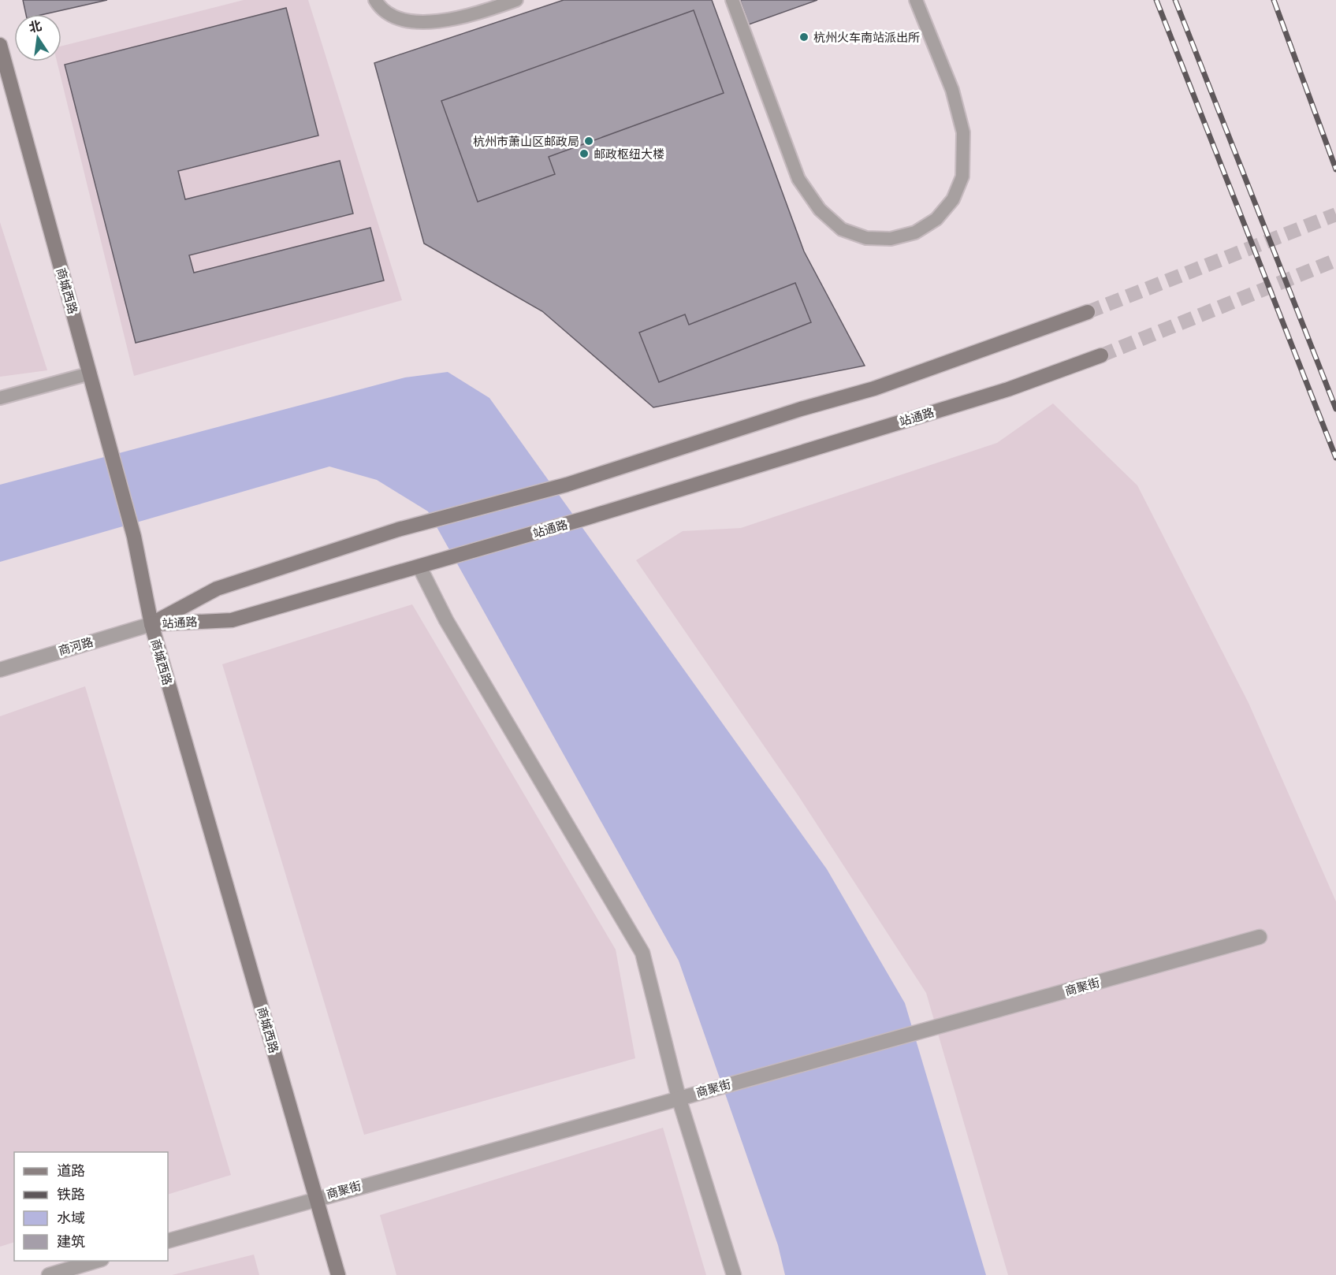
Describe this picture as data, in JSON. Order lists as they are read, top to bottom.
{
  "streets": {
    "main road": ["商城西路", "站通路"],
    "street": ["商河路", "商聚街"]
  },
  "crossings": [
    ["商城西路", "站通路"],
    ["商城西路", "商河路"],
    ["商城西路", "商聚街"],
    ["站通路", "商河路"]
  ],
  "places": ["杭州火车南站派出所", "杭州市萧山区邮政局", "邮政枢纽大楼"],
  "legend": [
    "道路",
    "铁路",
    "水域",
    "建筑"
  ],
  "north": "top"
}
